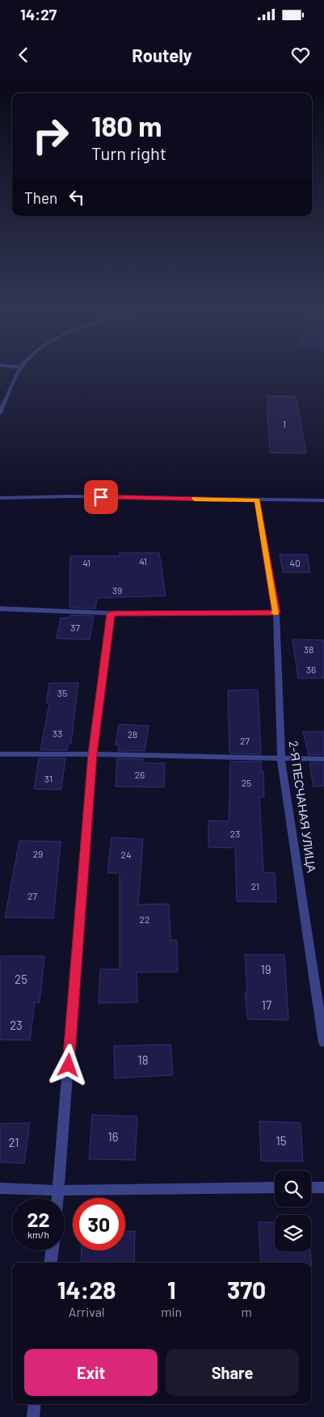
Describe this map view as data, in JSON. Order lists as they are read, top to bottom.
{
  "streets": {
    "street": ["2-Я ПЕСЧАНАЯ УЛИЦА"]
  },
  "house_numbers": [
    "1",
    "41",
    "41",
    "40",
    "39",
    "37",
    "38",
    "36",
    "35",
    "33",
    "28",
    "27",
    "26",
    "31",
    "25",
    "23",
    "29",
    "24",
    "21",
    "27",
    "22",
    "19",
    "25",
    "17",
    "23",
    "18",
    "16",
    "15",
    "21"
  ],
  "page": {
    "status": "14:27",
    "header": "Routely",
    "turn": ["180 m", "Turn right"],
    "then": "Then",
    "speed": "22 km/h",
    "limit": "30",
    "eta": [
      "14:28",
      "Arrival",
      "1",
      "min",
      "370",
      "m"
    ],
    "buttons": ["Exit", "Share"]
  }
}
